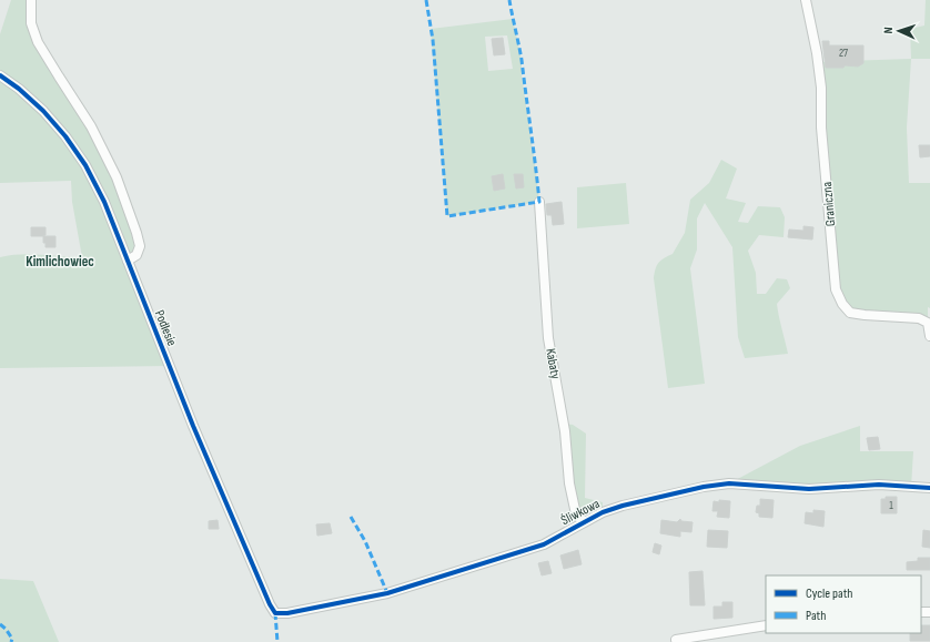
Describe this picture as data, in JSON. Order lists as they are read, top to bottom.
{
  "streets": {
    "street": [
      "Graniczna",
      "Podlesie",
      "Kabaty",
      "Śliwkowa"
    ]
  },
  "crossings": [
    ["Podlesie", "Śliwkowa"],
    ["Kabaty", "Śliwkowa"]
  ],
  "districts": ["Kimlichowiec"],
  "house_numbers": ["27", "1"],
  "legend": ["Cycle path", "Path"],
  "north": "left"
}
